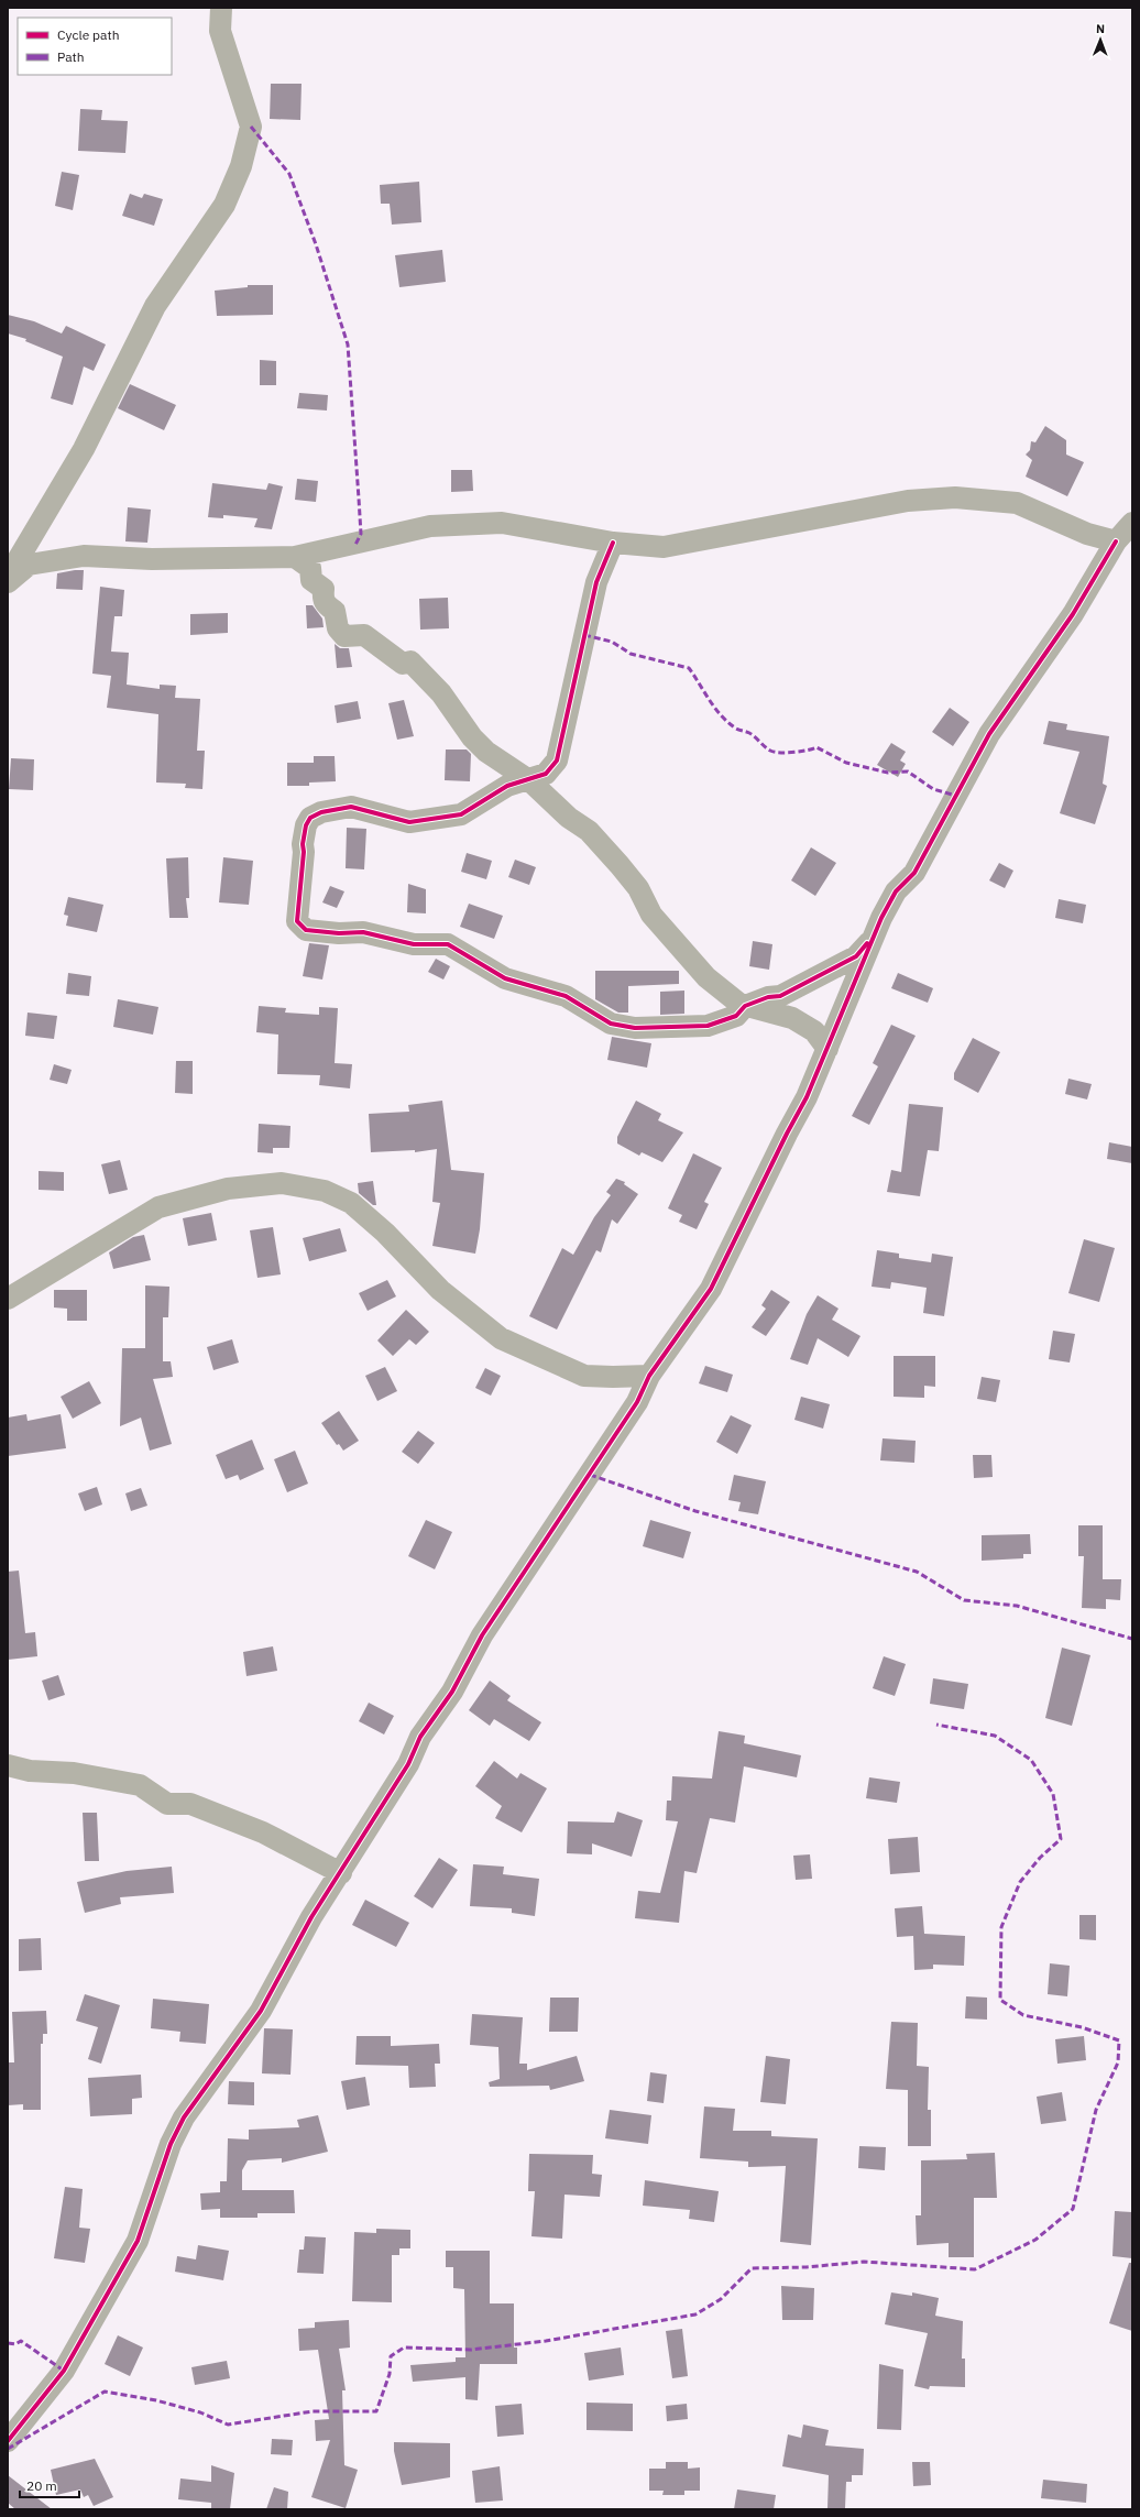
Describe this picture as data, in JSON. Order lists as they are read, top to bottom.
{
  "legend": ["Cycle path", "Path"],
  "scale_bar": "20 m",
  "north": "top"
}
